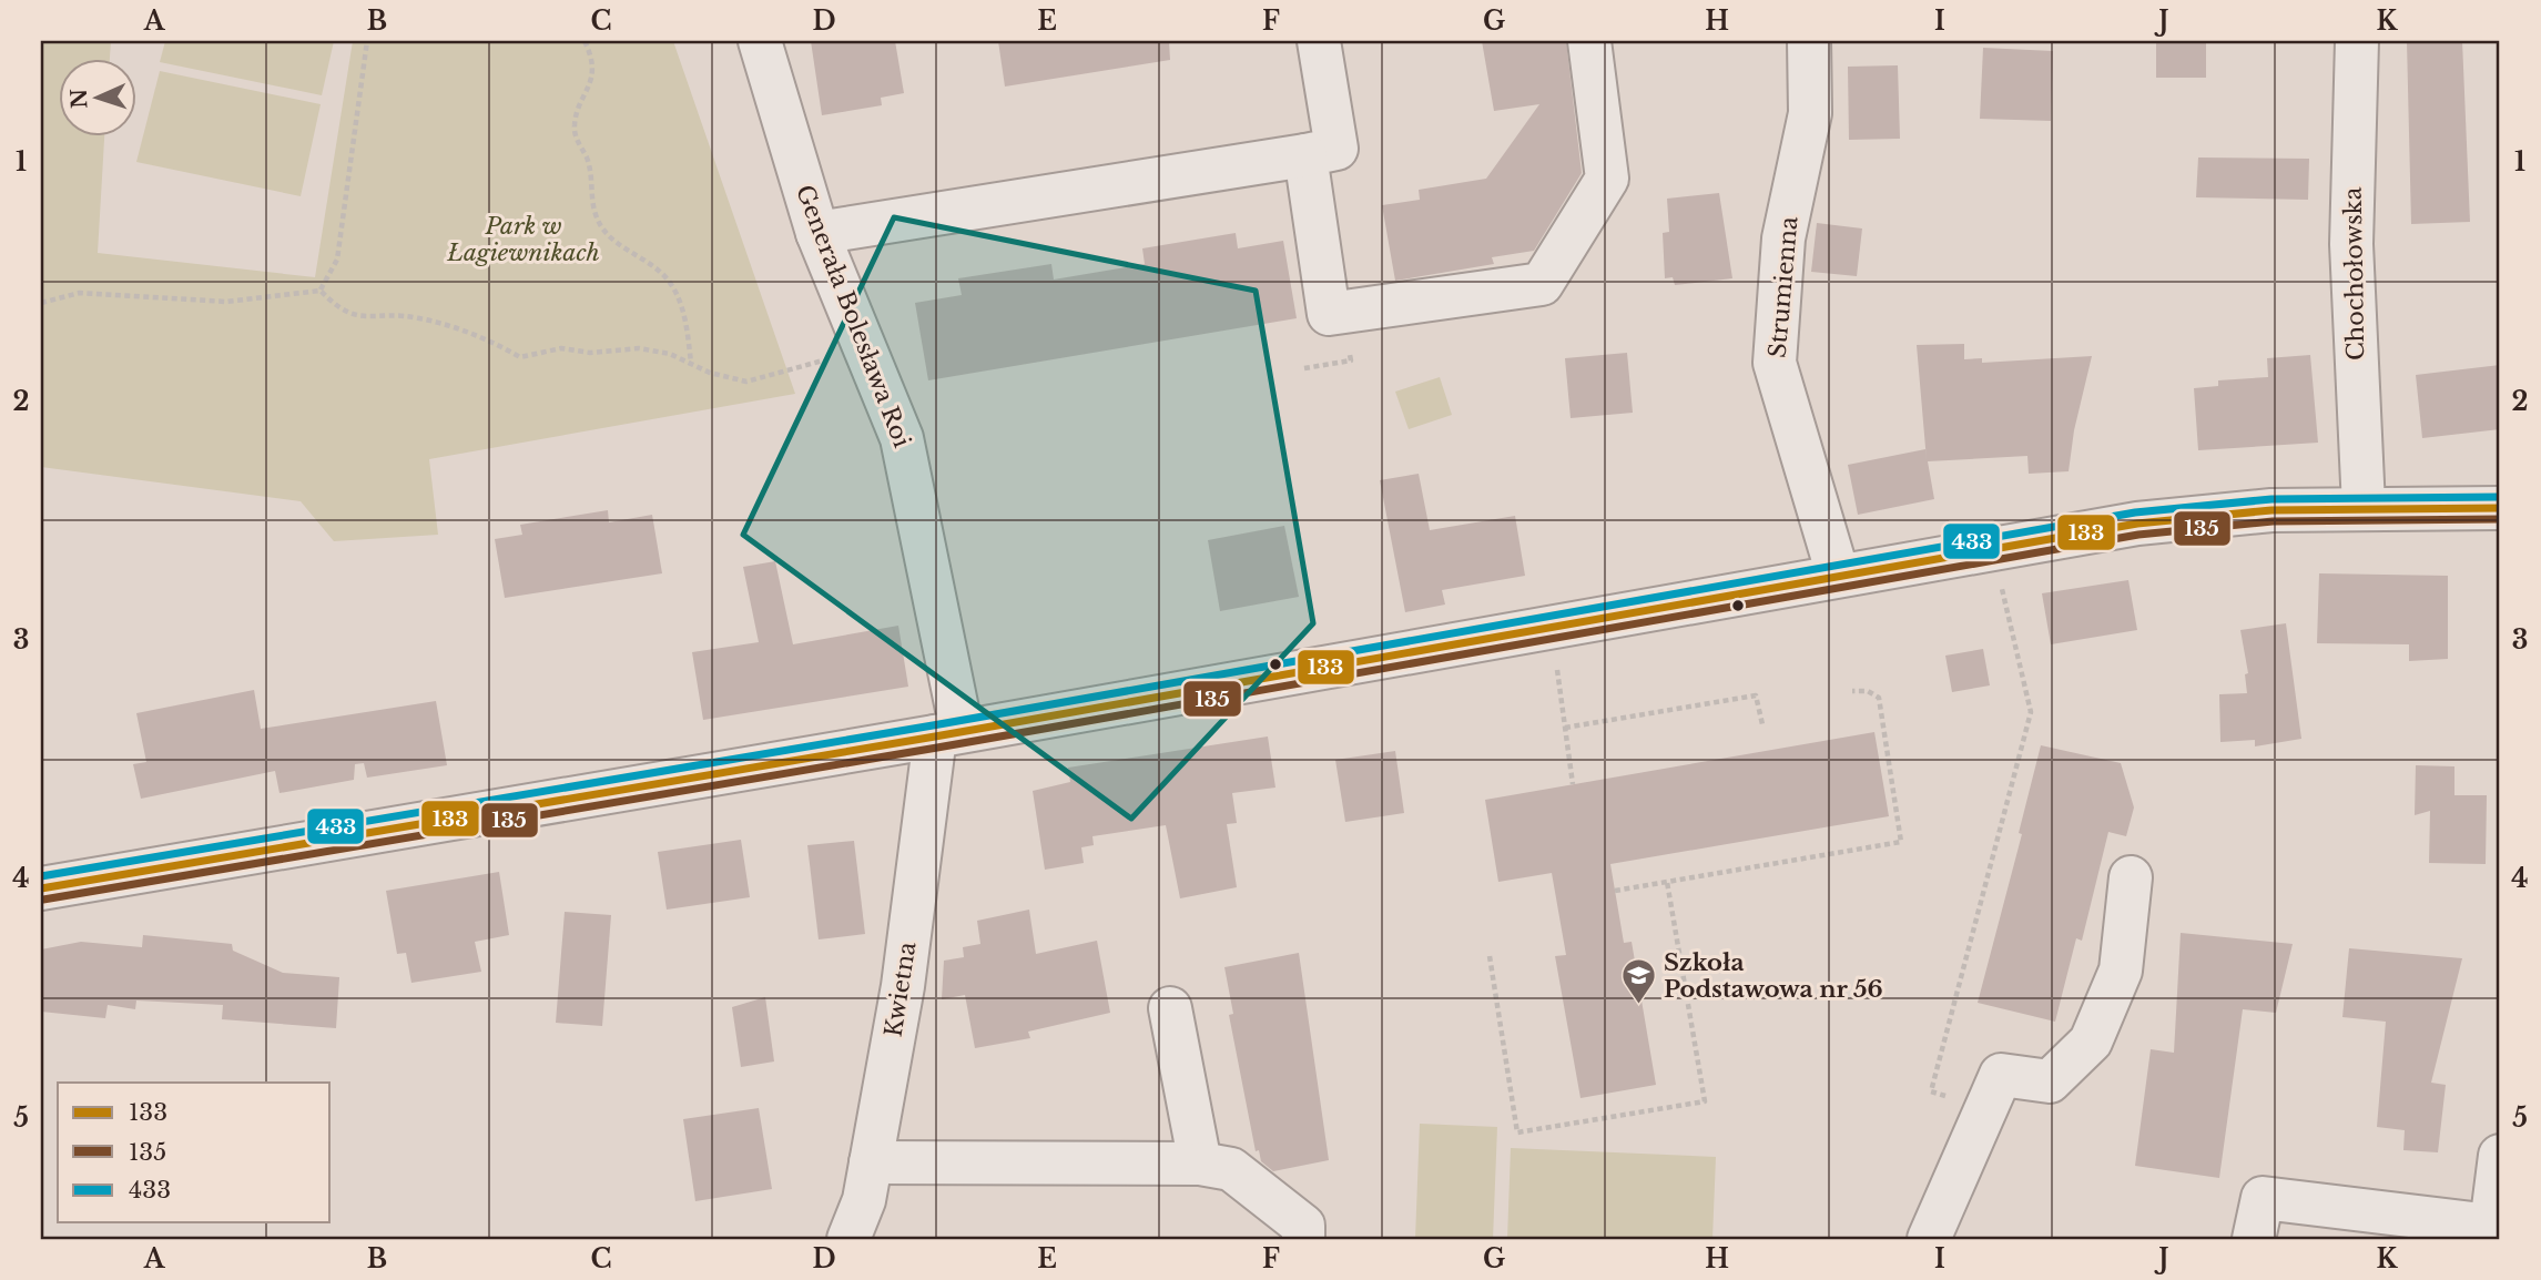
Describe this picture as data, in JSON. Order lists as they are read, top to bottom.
{
  "streets": {
    "street": [
      "Chochołowska",
      "Strumienna",
      "Generała Bolesława Roi",
      "Kwietna"
    ]
  },
  "crossings": [
    ["Generała Bolesława Roi", "Kwietna"]
  ],
  "parks": ["Park w Łagiewnikach"],
  "places": {
    "school or university": ["Szkoła Podstawowa nr 56"]
  },
  "lines": ["transit line 433", "transit line 133", "transit line 135"],
  "legend": ["133", "135", "433"],
  "north": "left",
  "grid": {
    "columns": [
      "A",
      "B",
      "C",
      "D",
      "E",
      "F",
      "G",
      "H",
      "I",
      "J",
      "K"
    ],
    "rows": [
      "1",
      "2",
      "3",
      "4",
      "5"
    ]
  }
}
